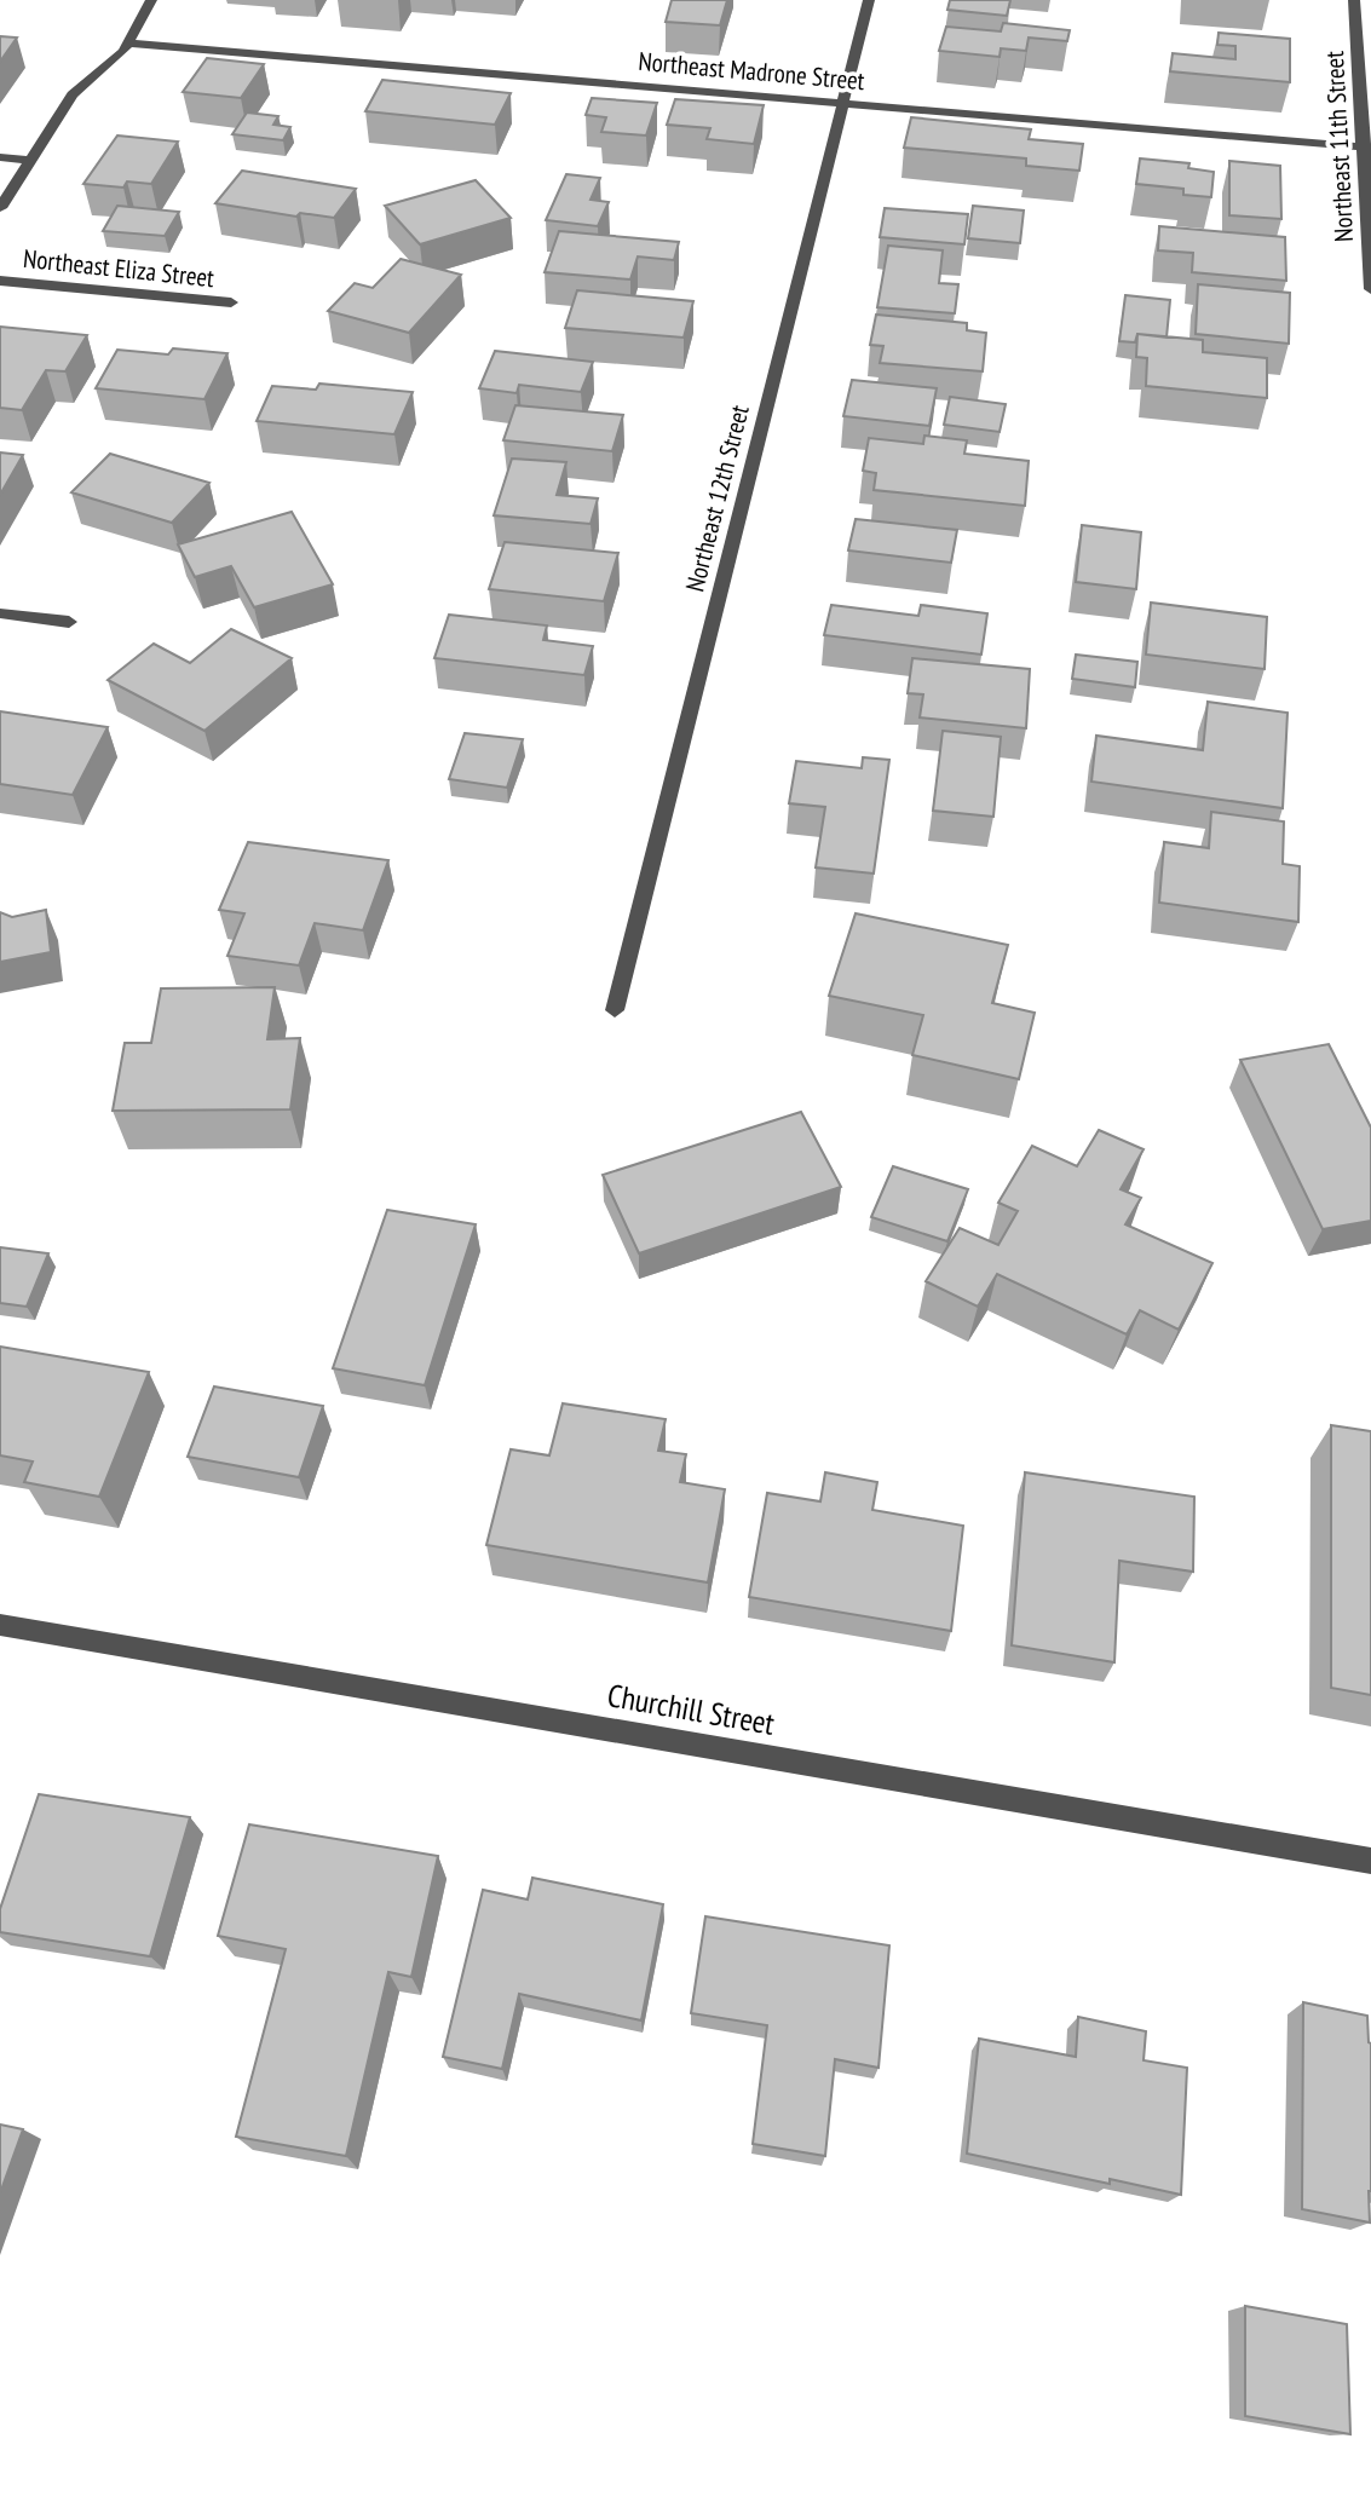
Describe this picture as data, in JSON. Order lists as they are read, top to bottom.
{
  "streets": {
    "street": [
      "Northeast Madrone Street",
      "Northeast 11th Street",
      "Northeast Eliza Street",
      "Northeast 12th Street",
      "Churchill Street"
    ]
  },
  "crossings": [
    ["Northeast Madrone Street", "Northeast 11th Street"],
    ["Northeast Madrone Street", "Northeast 12th Street"]
  ]
}
